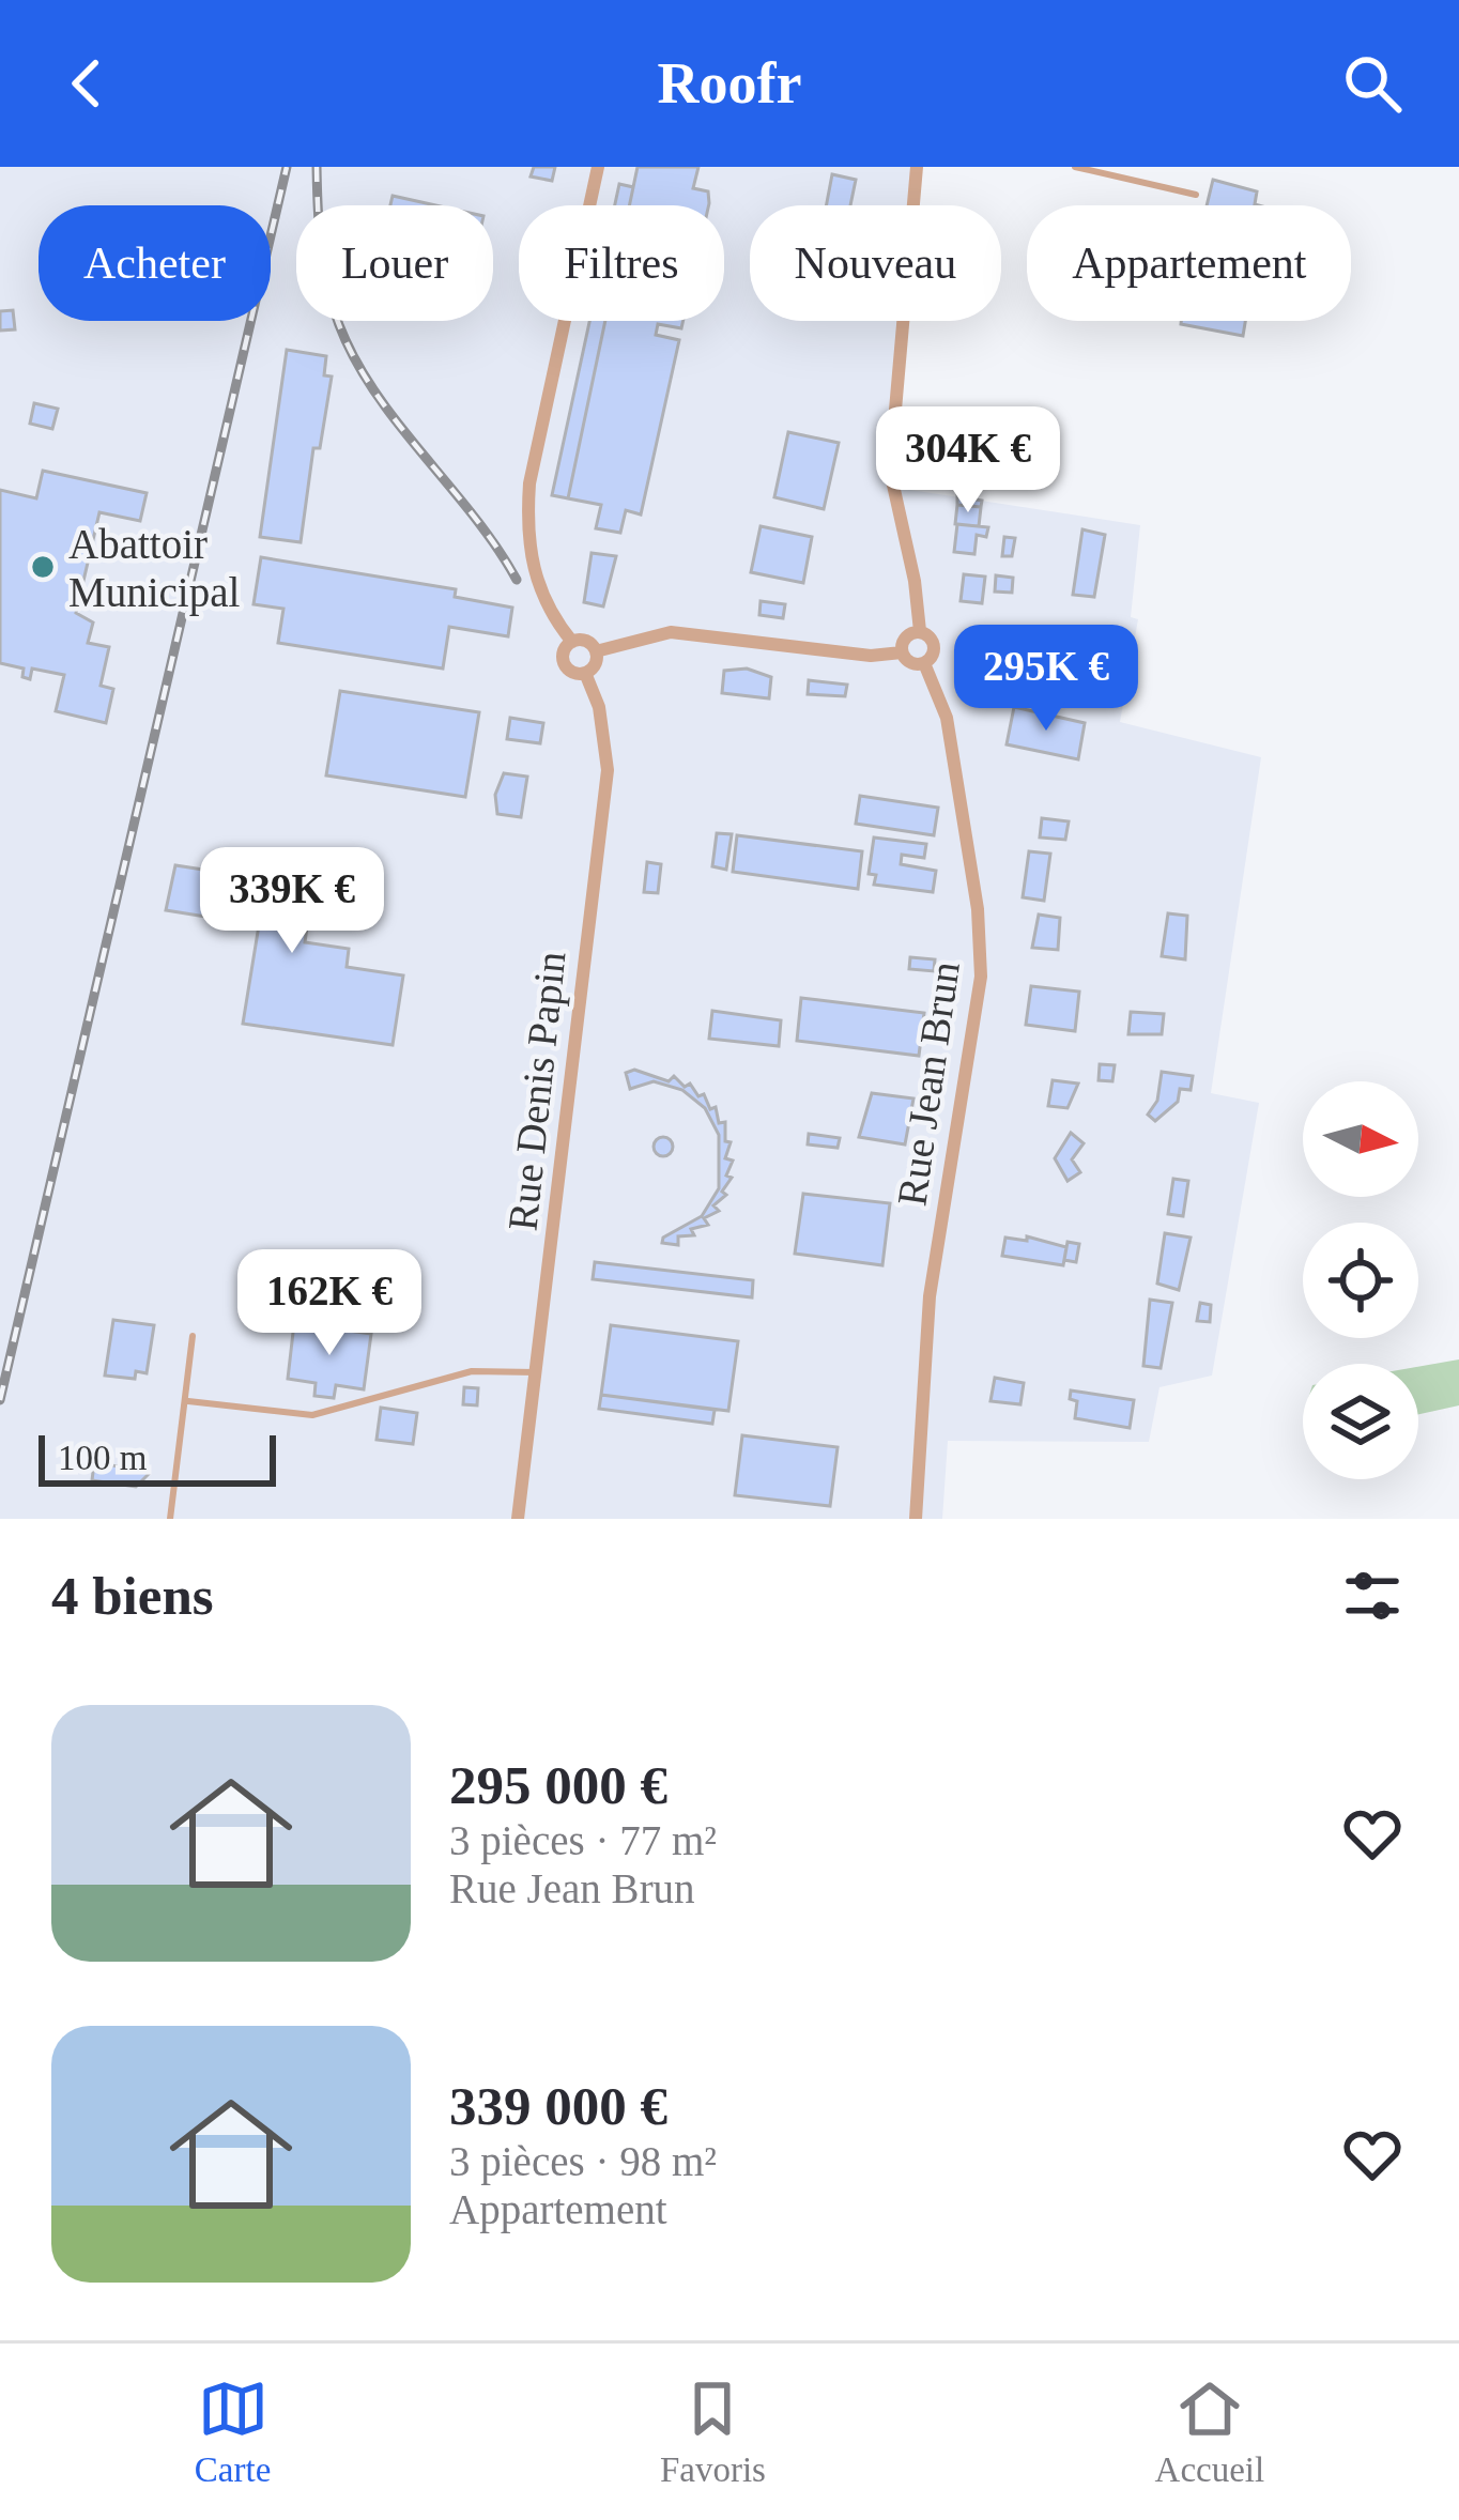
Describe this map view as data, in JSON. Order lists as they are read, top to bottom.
{
  "streets": {
    "street": ["Rue Jean Brun", "Rue Denis Papin"]
  },
  "places": ["Abattoir Municipal"],
  "scale_bar": "100 m",
  "north": "right",
  "page": {
    "header": "Roofr",
    "chip": [
      "Acheter",
      "Louer",
      "Filtres",
      "Nouveau",
      "Appartement"
    ],
    "price": [
      "304K €",
      "295K €",
      "339K €",
      "162K €"
    ],
    "scale": "100 m",
    "heading": "4 biens",
    "list": [
      {
        "name": "295 000 €",
        "note": "3 pièces · 77 m² · Rue Jean Brun"
      },
      {
        "name": "339 000 €",
        "note": "3 pièces · 98 m² · Appartement"
      }
    ],
    "tabs": ["Carte", "Favoris", "Accueil"]
  }
}
